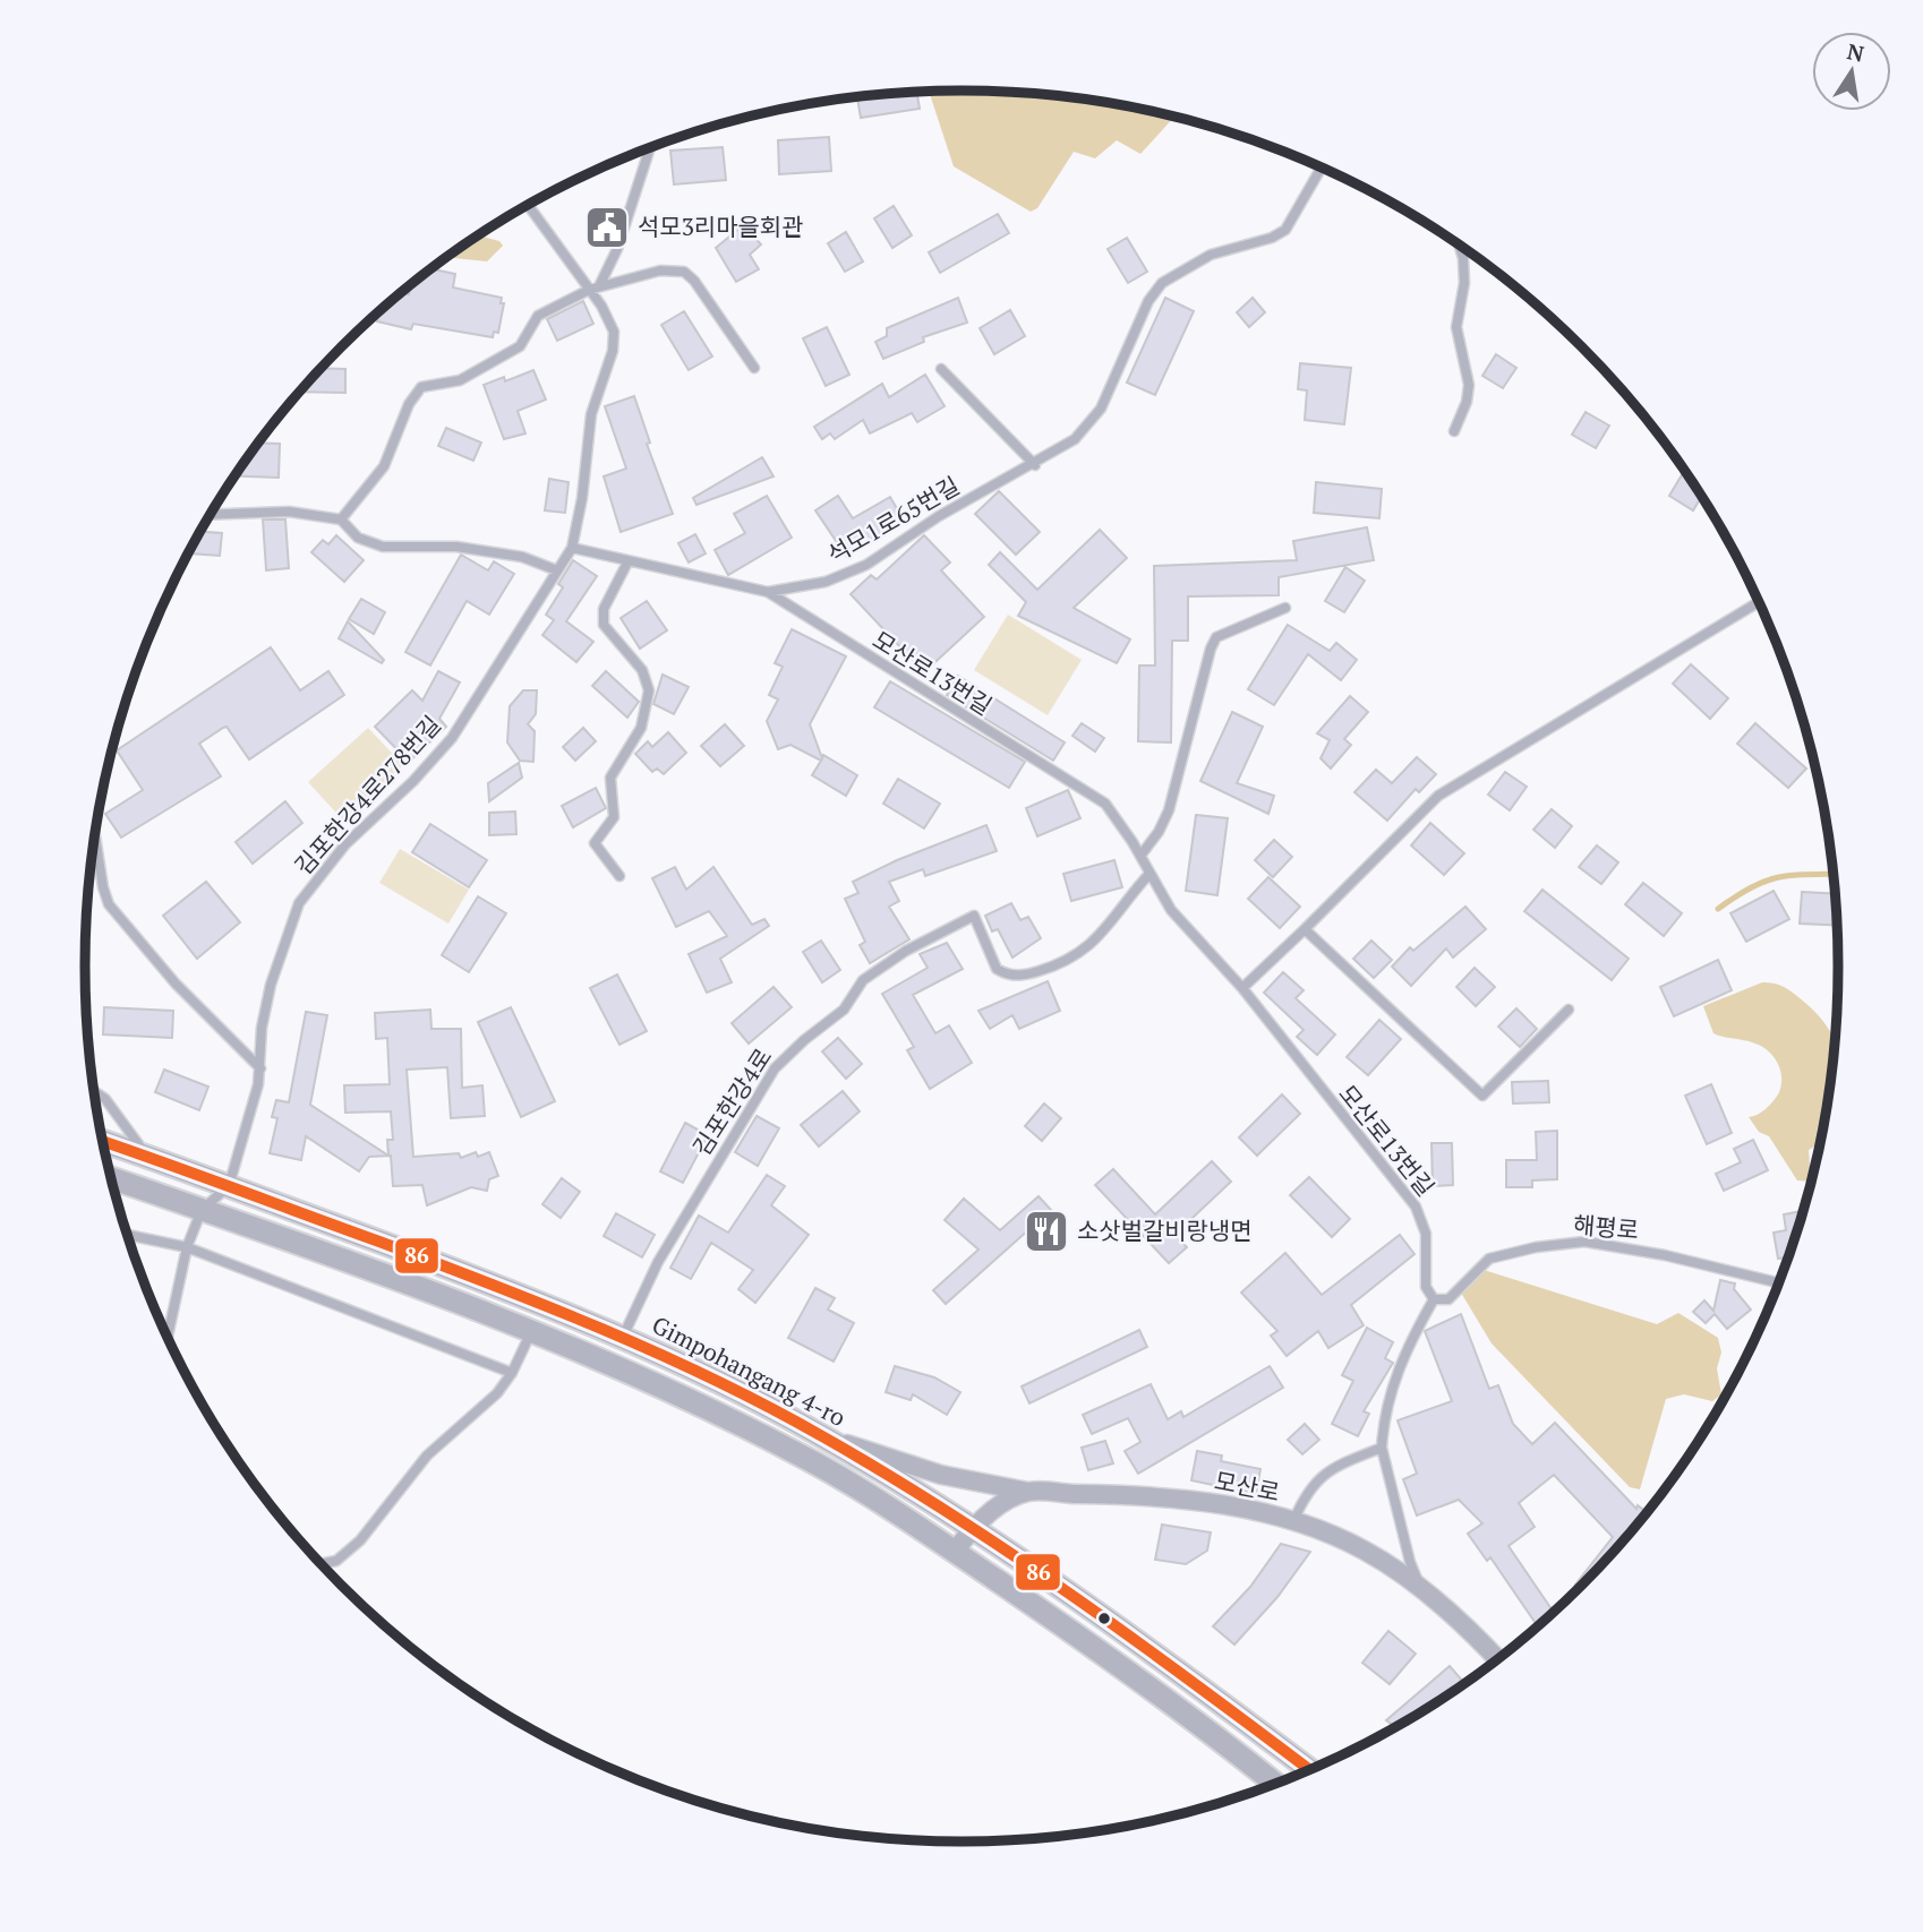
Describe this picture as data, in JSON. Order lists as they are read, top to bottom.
{
  "streets": {
    "street": ["Gimpohangang 4-ro", "모산로"],
    "lane": [
      "석모1로65번길",
      "모산로13번길",
      "김포한강4로278번길",
      "김포한강4로",
      "해평로"
    ]
  },
  "crossings": [
    ["석모1로65번길", "모산로13번길"],
    ["석모1로65번길", "김포한강4로278번길"],
    ["모산로13번길", "김포한강4로"],
    ["모산로13번길", "해평로"],
    ["김포한강4로278번길", "Gimpohangang 4-ro"],
    ["김포한강4로", "Gimpohangang 4-ro"],
    ["Gimpohangang 4-ro", "모산로"]
  ],
  "places": {
    "public building": ["석모3리마을회관"],
    "restaurant": ["소삿벌갈비랑냉면"]
  },
  "lines": ["transit line 86"],
  "north": "top"
}
